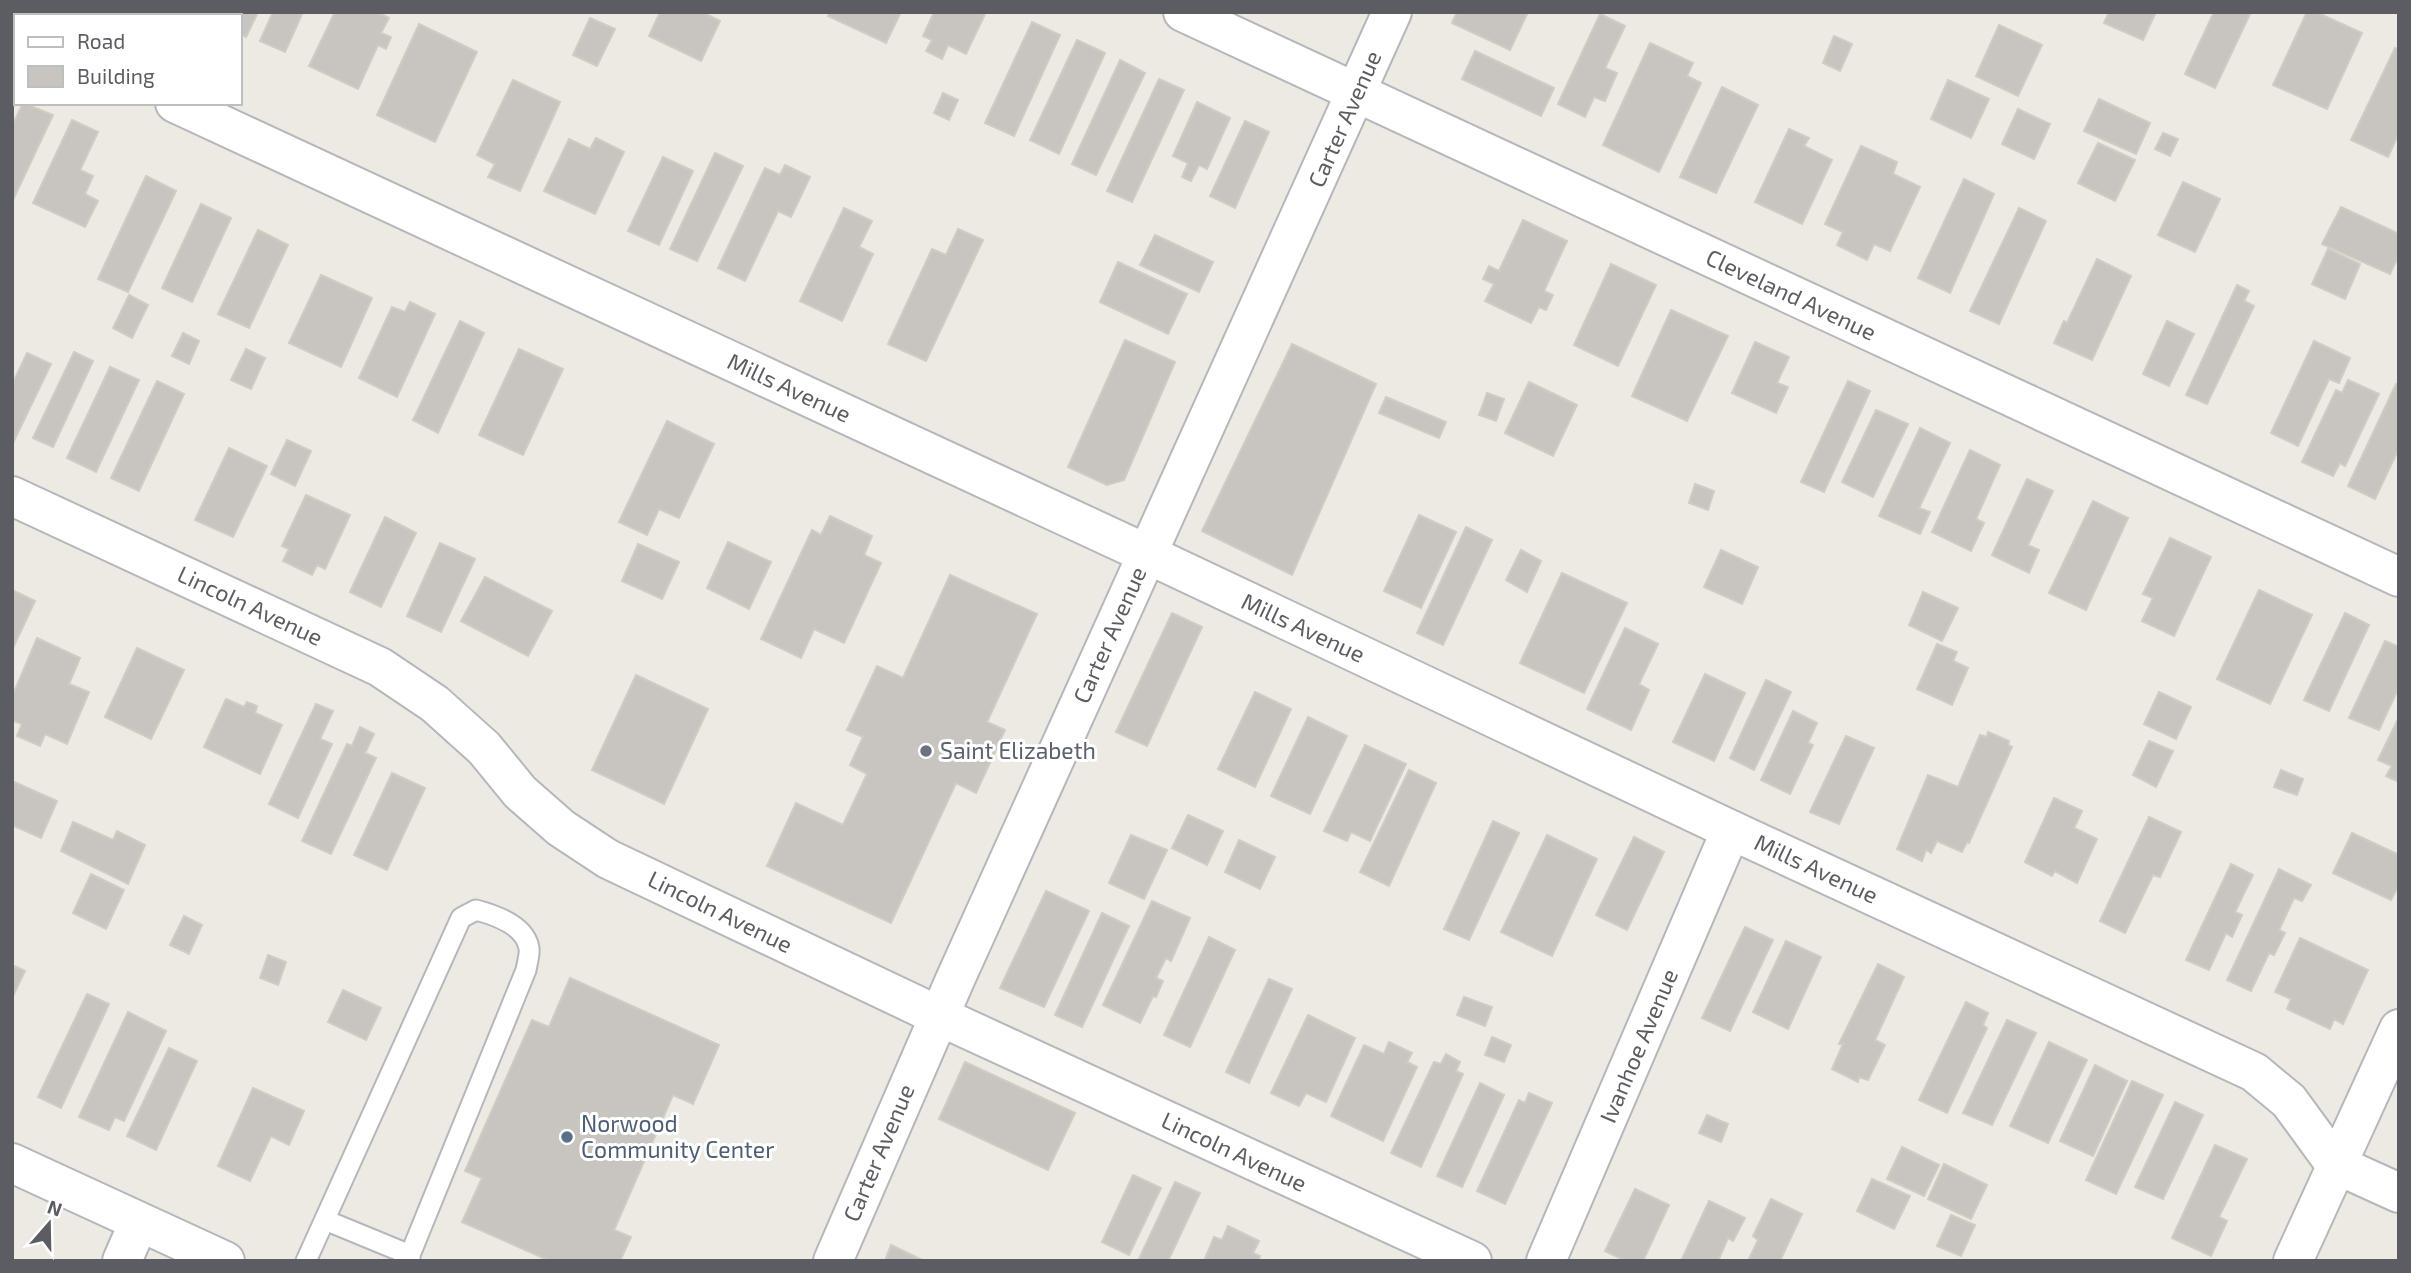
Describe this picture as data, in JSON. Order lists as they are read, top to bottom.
{
  "streets": {
    "street": [
      "Carter Avenue",
      "Cleveland Avenue",
      "Mills Avenue",
      "Lincoln Avenue",
      "Ivanhoe Avenue"
    ]
  },
  "crossings": [
    ["Carter Avenue", "Cleveland Avenue"],
    ["Carter Avenue", "Mills Avenue"],
    ["Carter Avenue", "Lincoln Avenue"],
    ["Mills Avenue", "Ivanhoe Avenue"]
  ],
  "places": ["Saint Elizabeth", "Norwood Community Center"],
  "legend": ["Road", "Building"],
  "north": "top"
}
